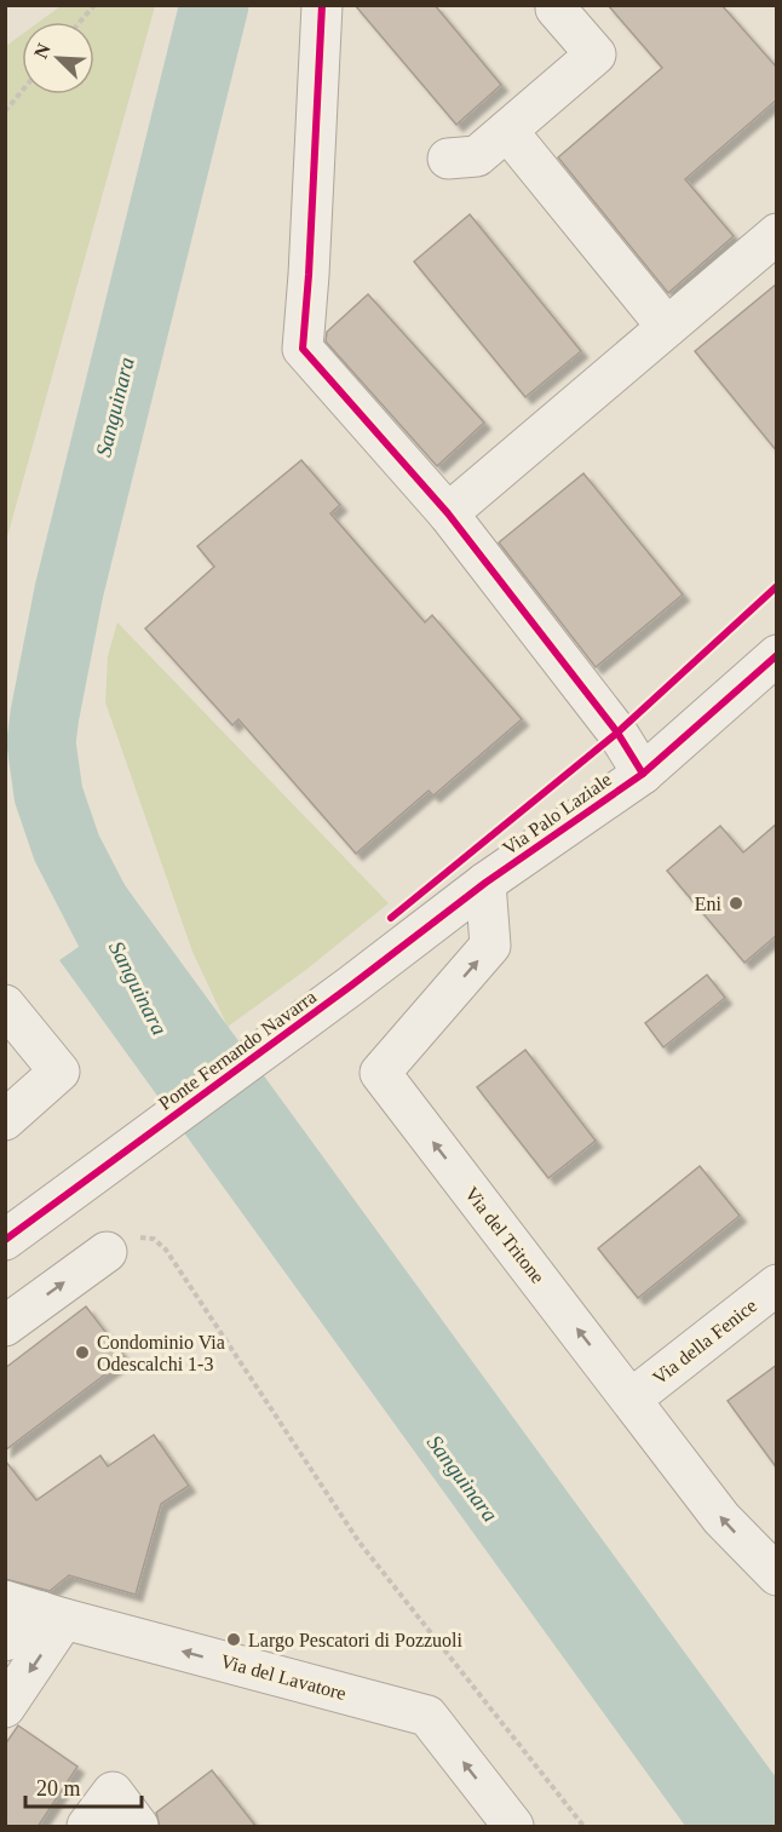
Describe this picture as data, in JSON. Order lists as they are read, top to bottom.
{
  "streets": {
    "street": [
      "Via Palo Laziale",
      "Ponte Fernando Navarra",
      "Via del Tritone",
      "Via della Fenice",
      "Via del Lavatore"
    ]
  },
  "crossings": [
    ["Via Palo Laziale", "Ponte Fernando Navarra"],
    ["Via Palo Laziale", "Via del Tritone"],
    ["Ponte Fernando Navarra", "Via del Tritone"],
    ["Via del Tritone", "Via della Fenice"]
  ],
  "one_way": ["Via del Tritone", "Via del Lavatore"],
  "water": ["Sanguinara"],
  "places": ["Eni", "Condominio Via Odescalchi 1-3", "Largo Pescatori di Pozzuoli"],
  "scale_bar": "20 m",
  "north": "top left"
}
